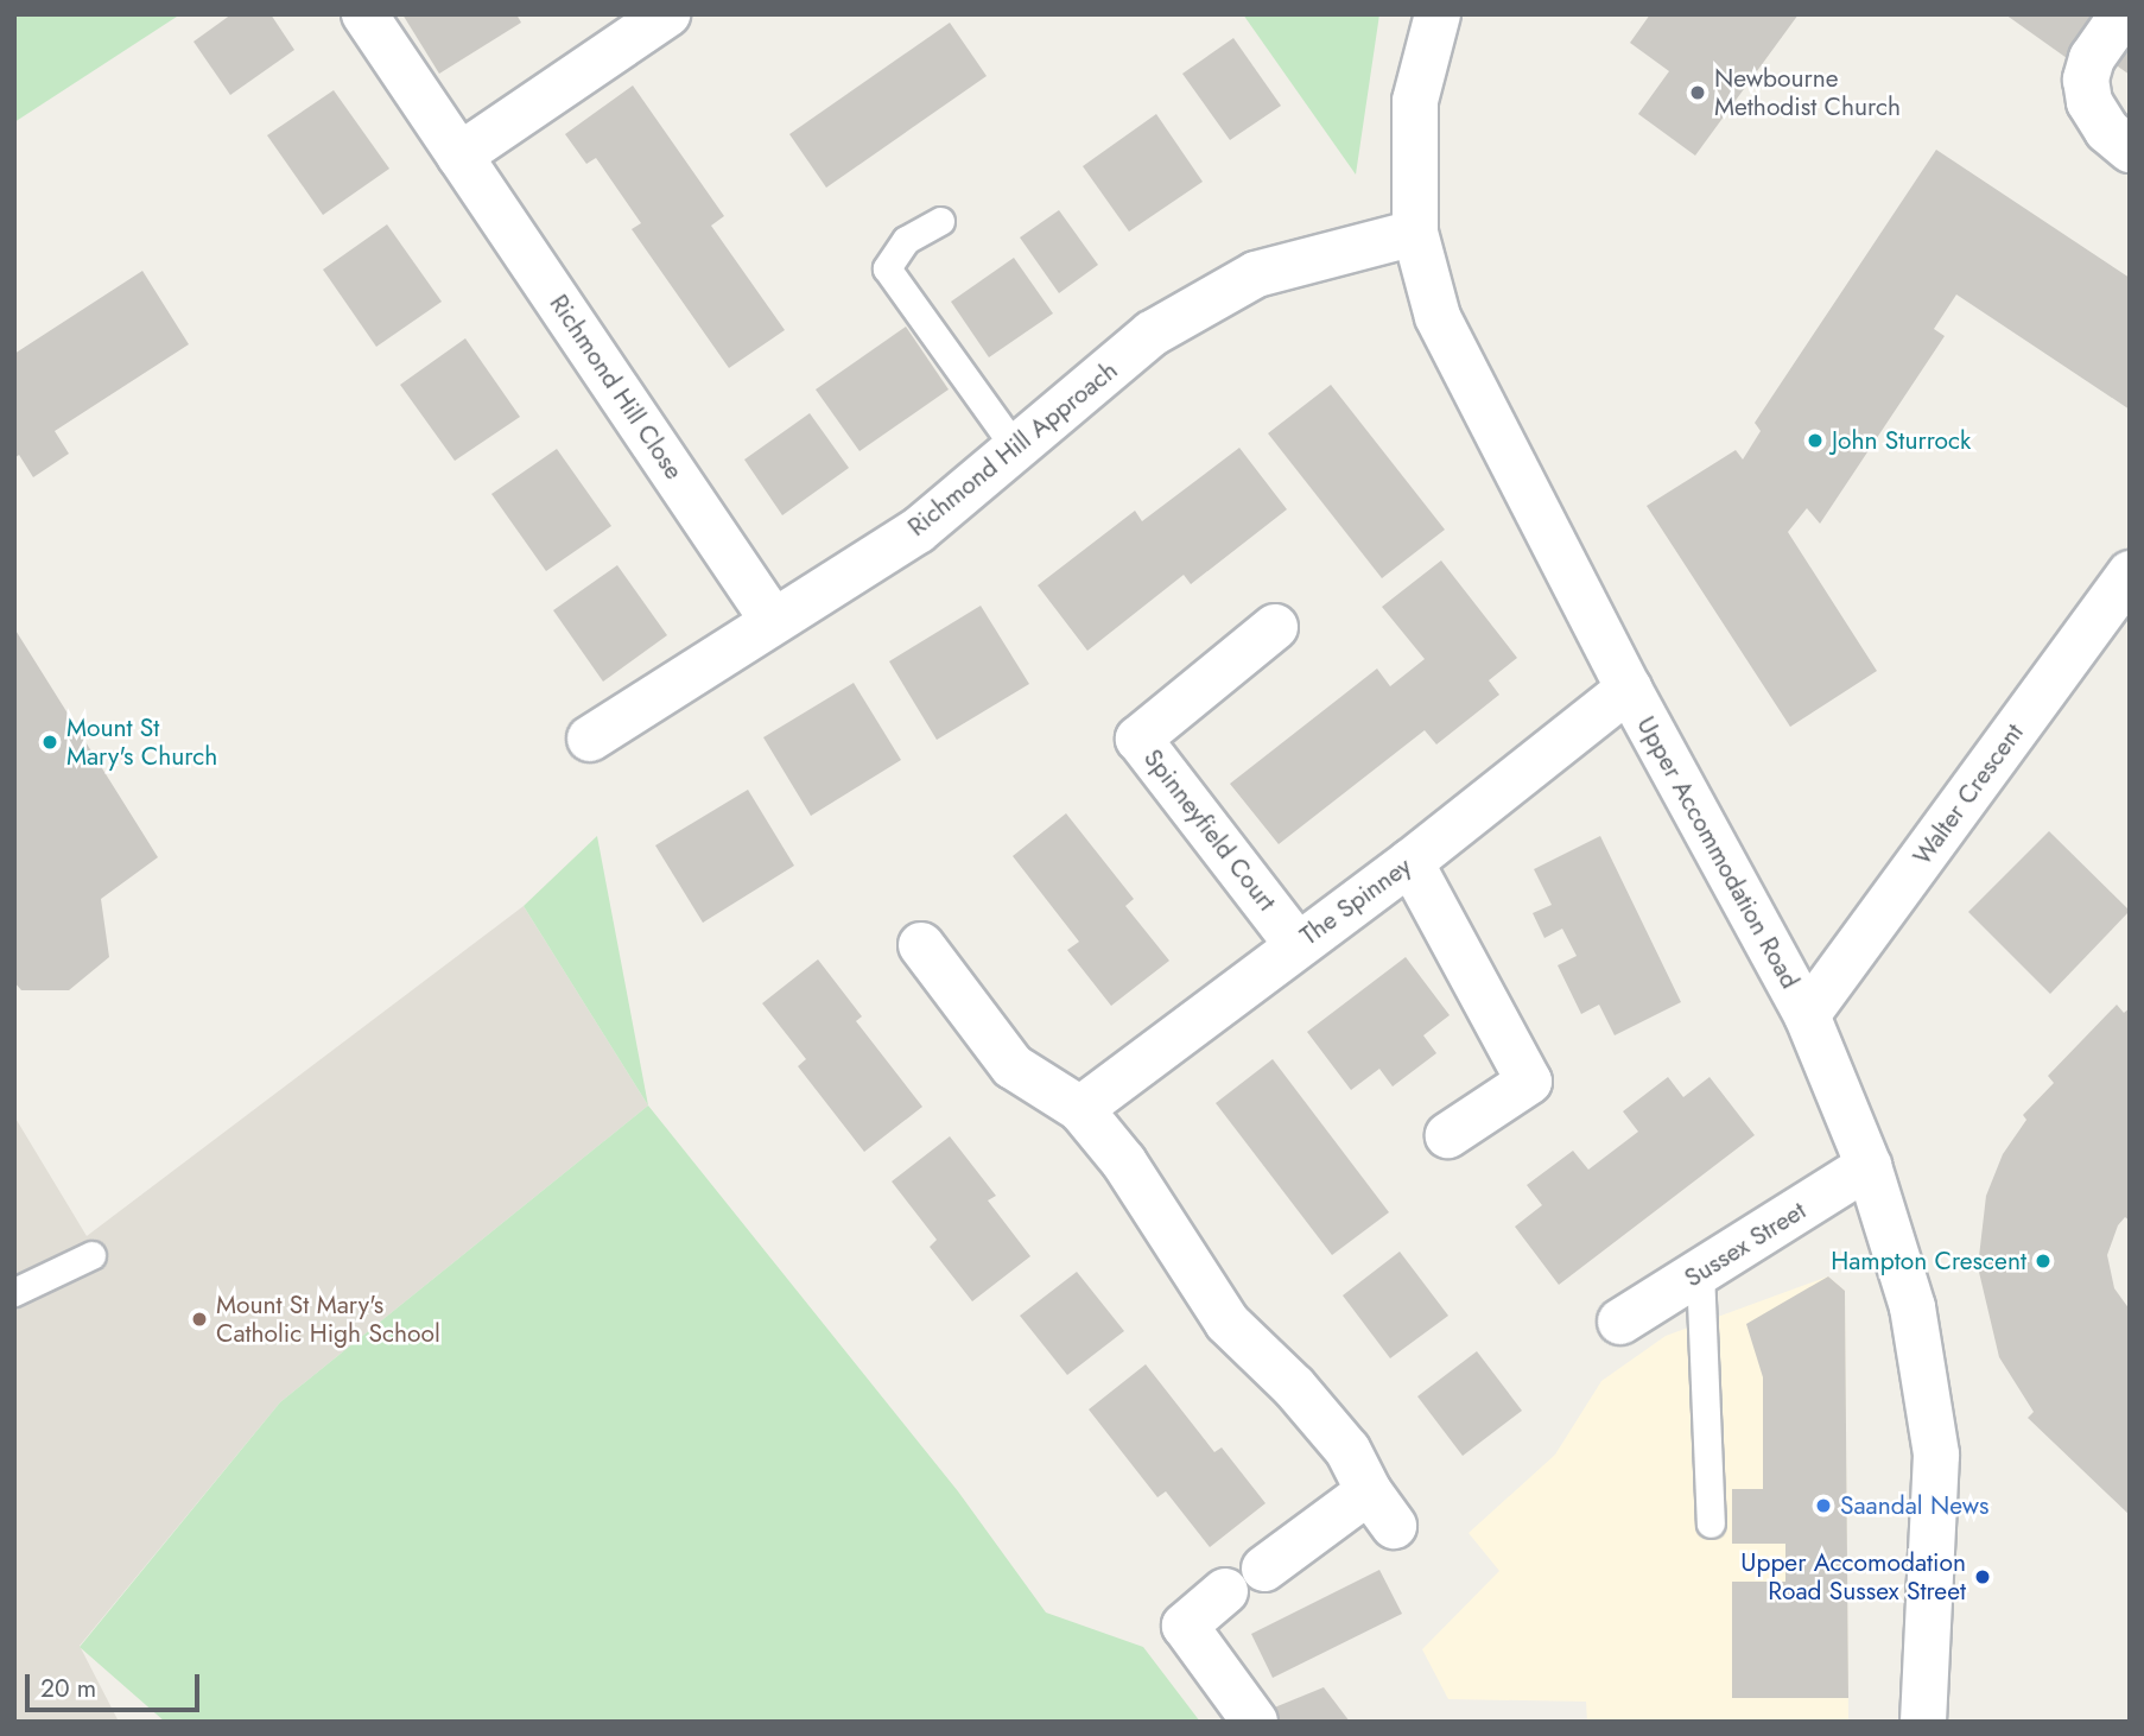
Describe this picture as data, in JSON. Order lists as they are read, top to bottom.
{
  "streets": {
    "street": [
      "Richmond Hill Close",
      "Richmond Hill Approach",
      "Walter Crescent",
      "Spinneyfield Court",
      "Upper Accommodation Road",
      "The Spinney",
      "Sussex Street"
    ]
  },
  "crossings": [
    ["Richmond Hill Close", "Richmond Hill Approach"],
    ["Richmond Hill Approach", "Upper Accommodation Road"],
    ["Walter Crescent", "Upper Accommodation Road"],
    ["Spinneyfield Court", "The Spinney"],
    ["Upper Accommodation Road", "The Spinney"],
    ["Upper Accommodation Road", "Sussex Street"]
  ],
  "places": [
    "Newbourne Methodist Church",
    "John Sturrock",
    "Mount St Mary's Church",
    "Hampton Crescent",
    "Mount St Mary's Catholic High School",
    "Saandal News",
    "Upper Accomodation Road Sussex Street"
  ],
  "scale_bar": "20 m"
}
